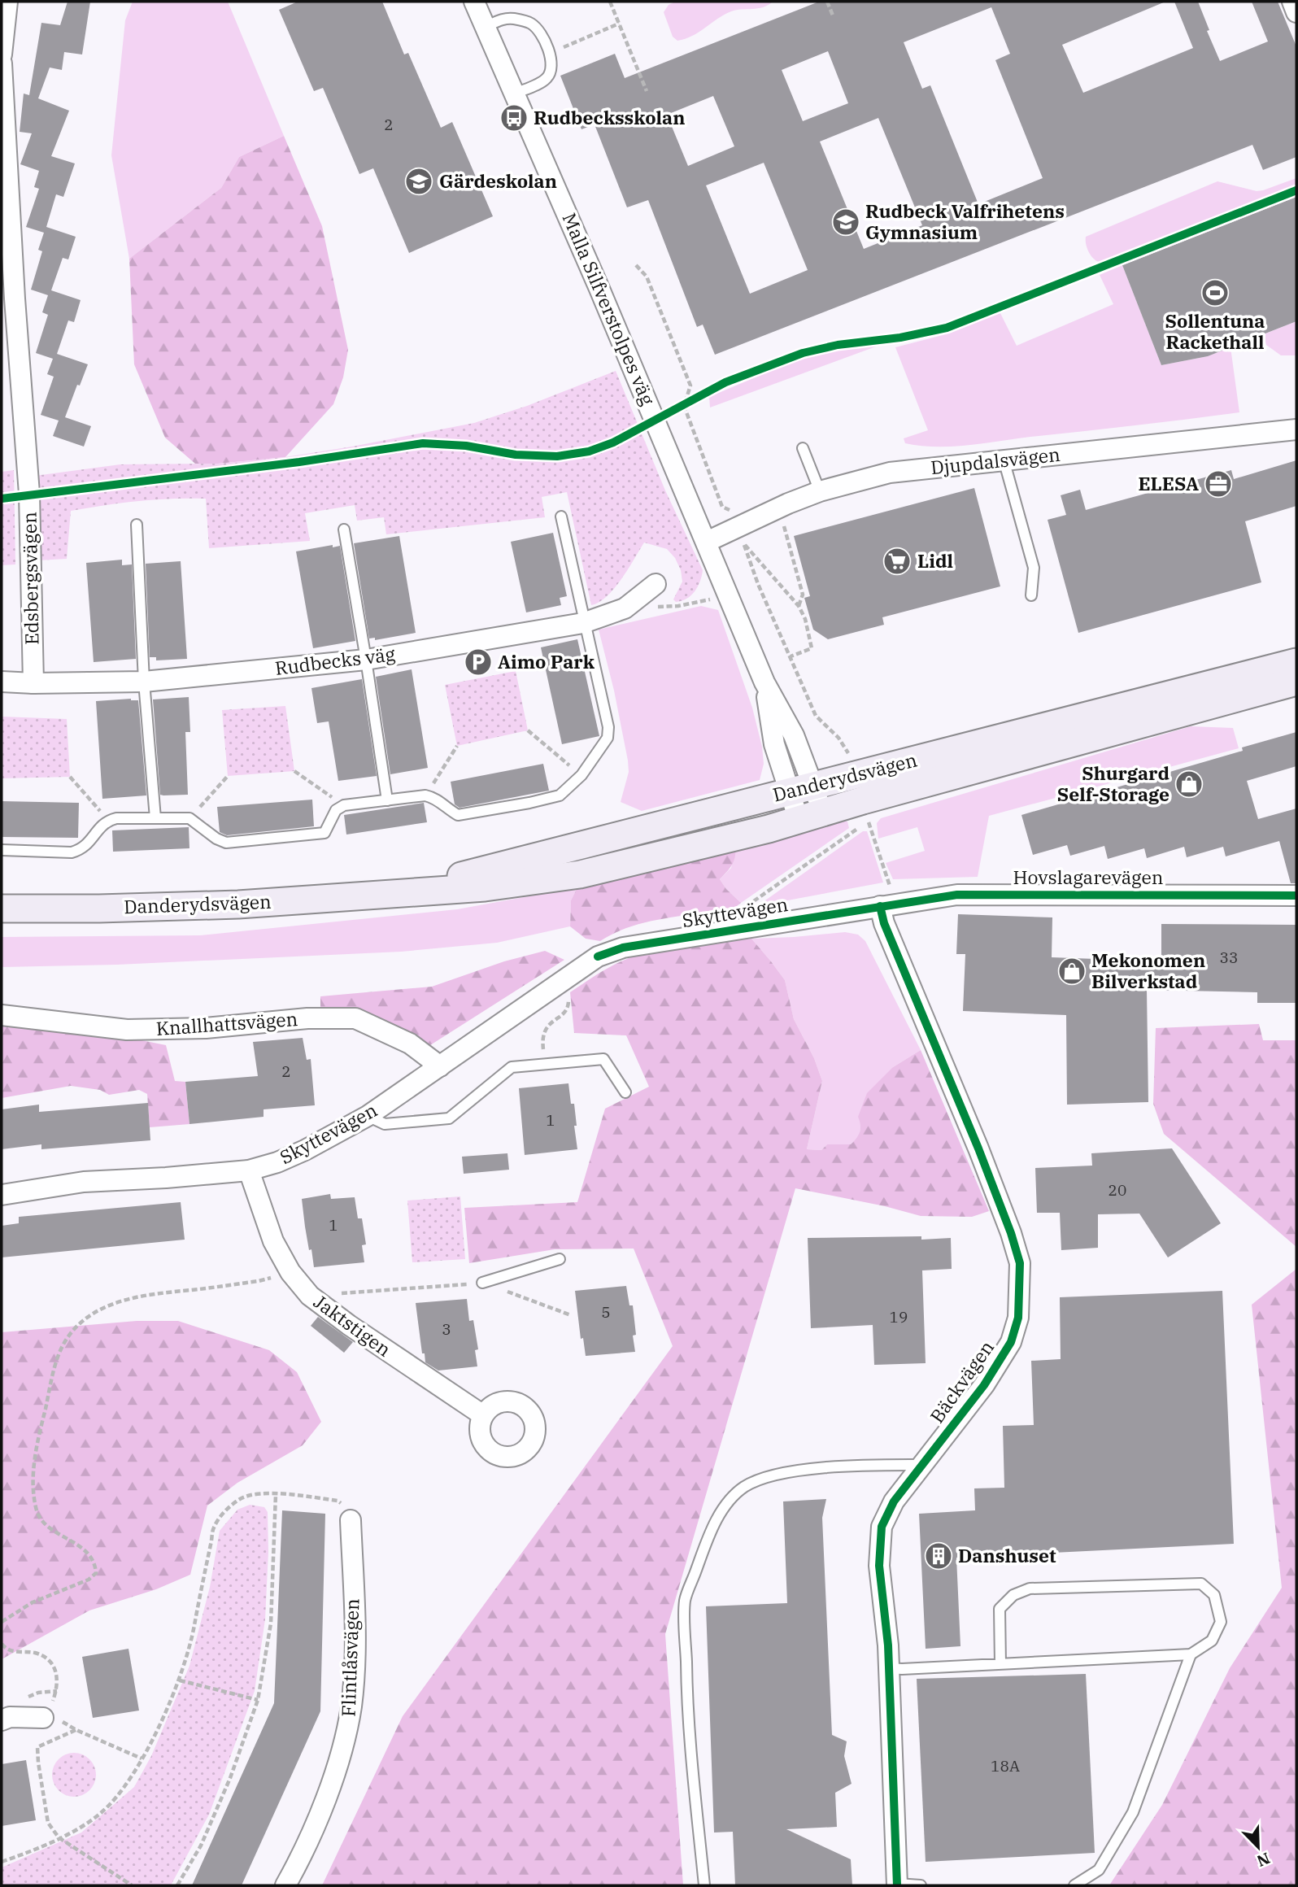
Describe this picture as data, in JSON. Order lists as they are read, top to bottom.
{
  "streets": {
    "main road": ["Danderydsvägen"],
    "street": [
      "Malla Silfverstolpes väg",
      "Djupdalsvägen",
      "Edsbergsvägen",
      "Rudbecks väg",
      "Hovslagarevägen",
      "Skyttevägen",
      "Knallhattsvägen",
      "Jaktstigen",
      "Bäckvägen",
      "Flintlåsvägen"
    ]
  },
  "crossings": [
    ["Malla Silfverstolpes väg", "Djupdalsvägen"],
    ["Malla Silfverstolpes väg", "Danderydsvägen"],
    ["Edsbergsvägen", "Rudbecks väg"],
    ["Hovslagarevägen", "Skyttevägen"],
    ["Hovslagarevägen", "Bäckvägen"],
    ["Skyttevägen", "Knallhattsvägen"],
    ["Skyttevägen", "Jaktstigen"],
    ["Skyttevägen", "Bäckvägen"]
  ],
  "places": {
    "bus stop": ["Rudbecksskolan"],
    "school or university": ["Gärdeskolan", "Rudbeck Valfrihetens Gymnasium"],
    "sports": ["Sollentuna Rackethall"],
    "office": ["ELESA"],
    "supermarket": ["Lidl"],
    "parking": ["Aimo Park"],
    "shop": ["Shurgard Self-Storage", "Mekonomen Bilverkstad"],
    "building": ["Danshuset"]
  },
  "house_numbers": [
    "2",
    "33",
    "2",
    "1",
    "20",
    "1",
    "5",
    "19",
    "3",
    "18A"
  ],
  "north": "bottom right"
}
